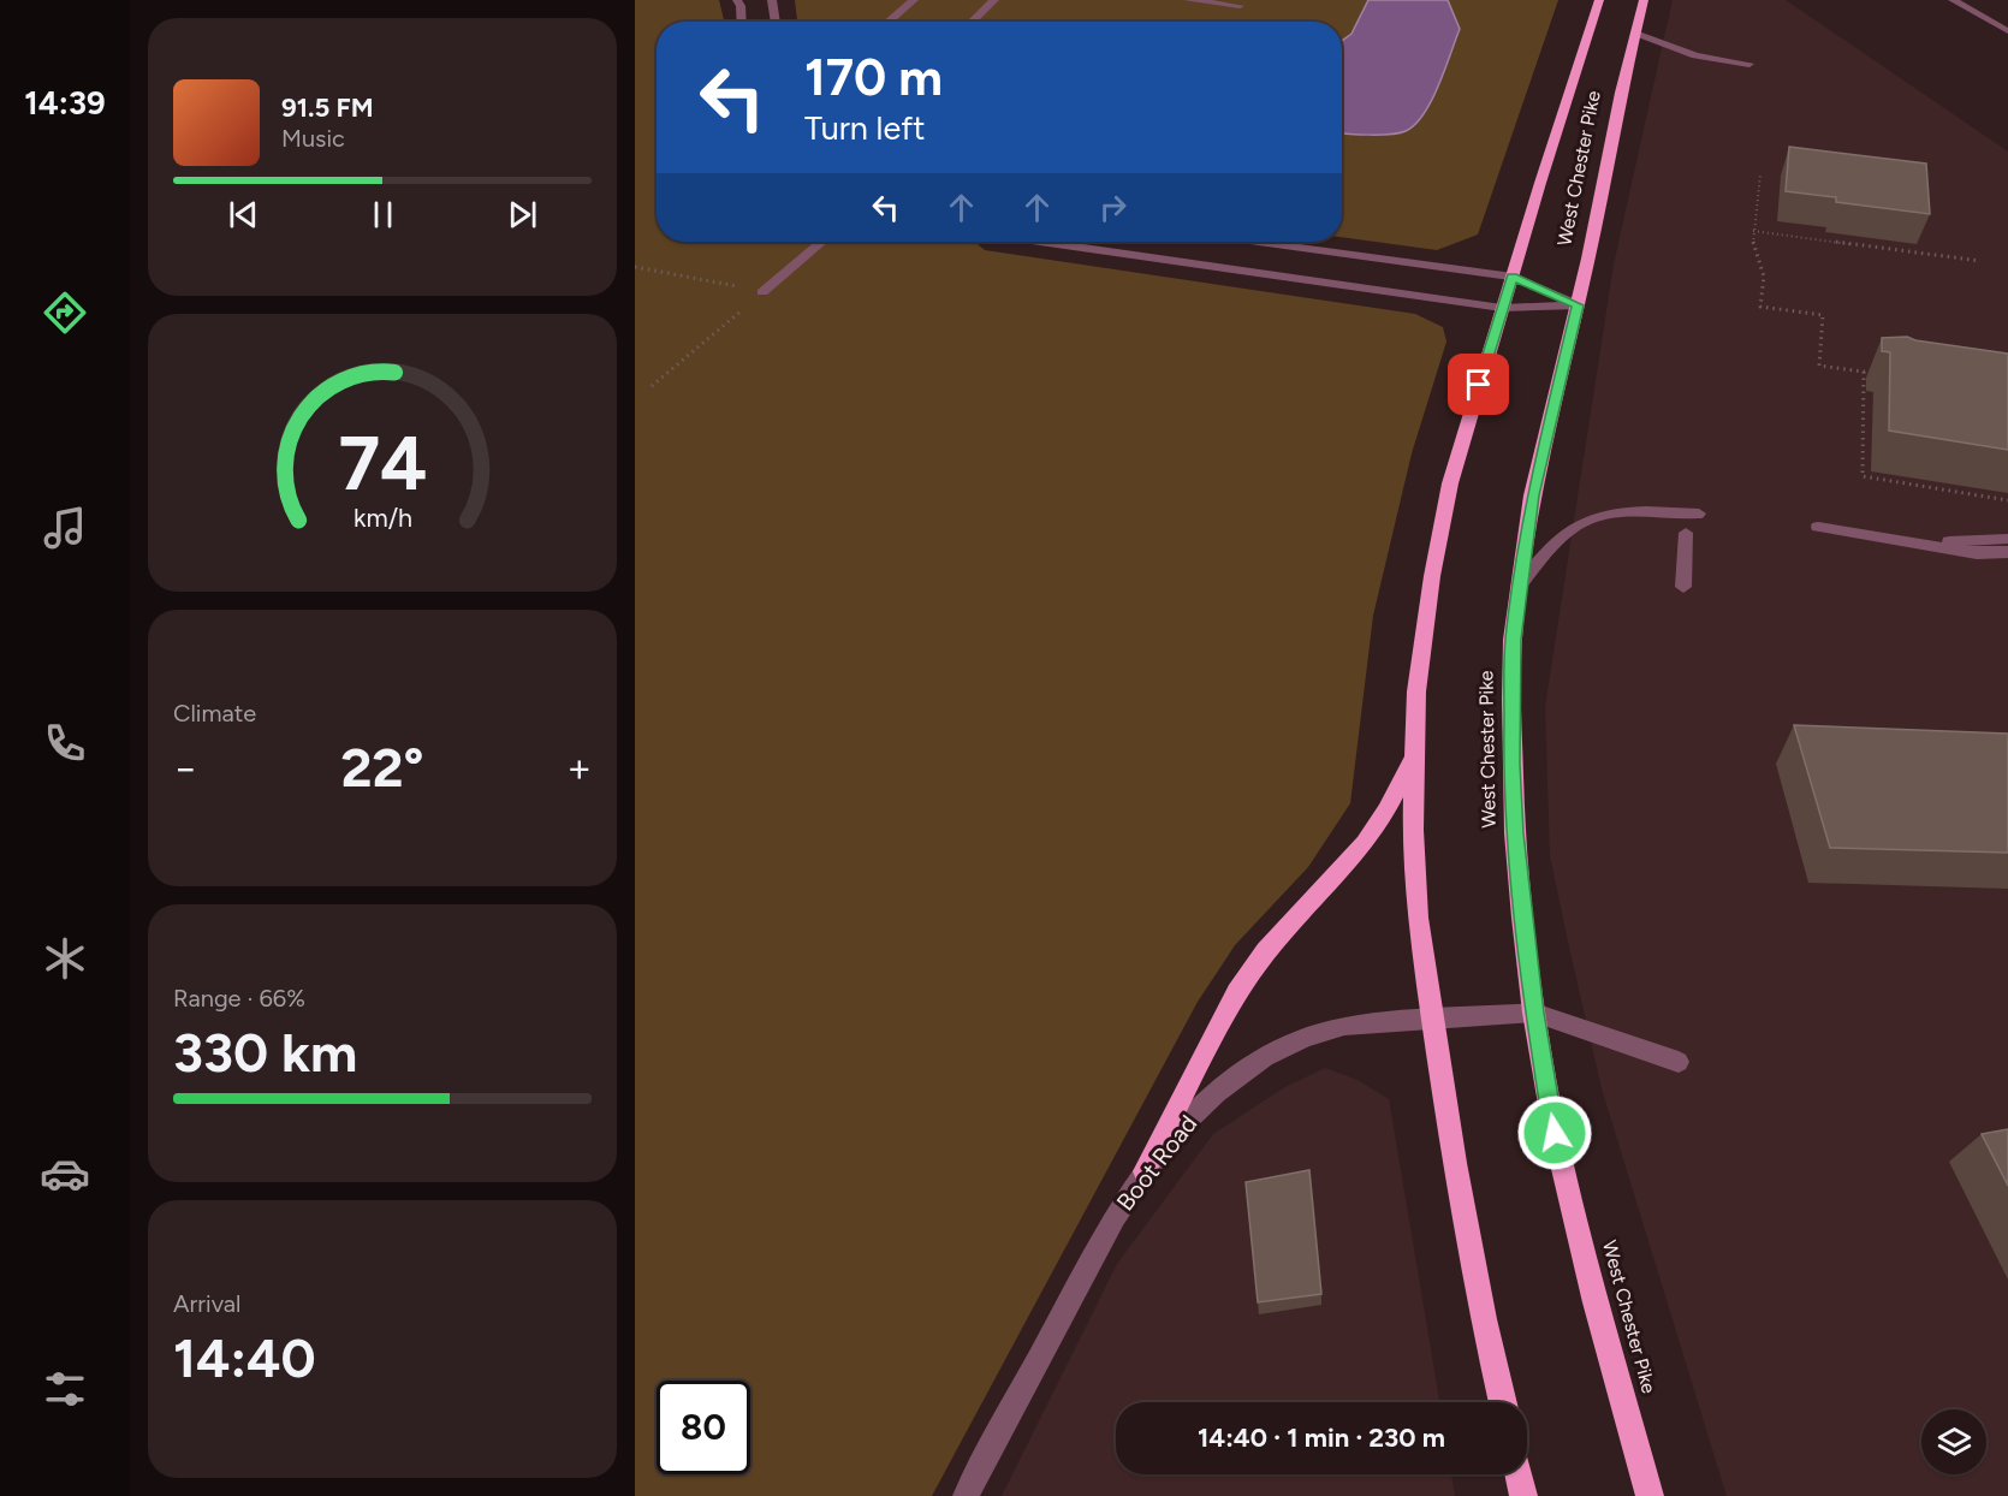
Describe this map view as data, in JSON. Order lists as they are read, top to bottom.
{
  "streets": {
    "highway": ["West Chester Pike"],
    "street": ["Boot Road"]
  },
  "crossings": [
    ["West Chester Pike", "Boot Road"]
  ],
  "page": {
    "tabs": "14:39",
    "turn": ["170 m", "Turn left"],
    "song": ["91.5 FM", "Music"],
    "tile": [
      "Climate",
      ["Range · 66%", "330 km"],
      ["Arrival", "14:40"]
    ],
    "heat": ["−", "22°", "+"],
    "limit": "80",
    "trip": "14:40 · 1 min · 230 m",
    "gauge": ["74", "km/h"]
  }
}
